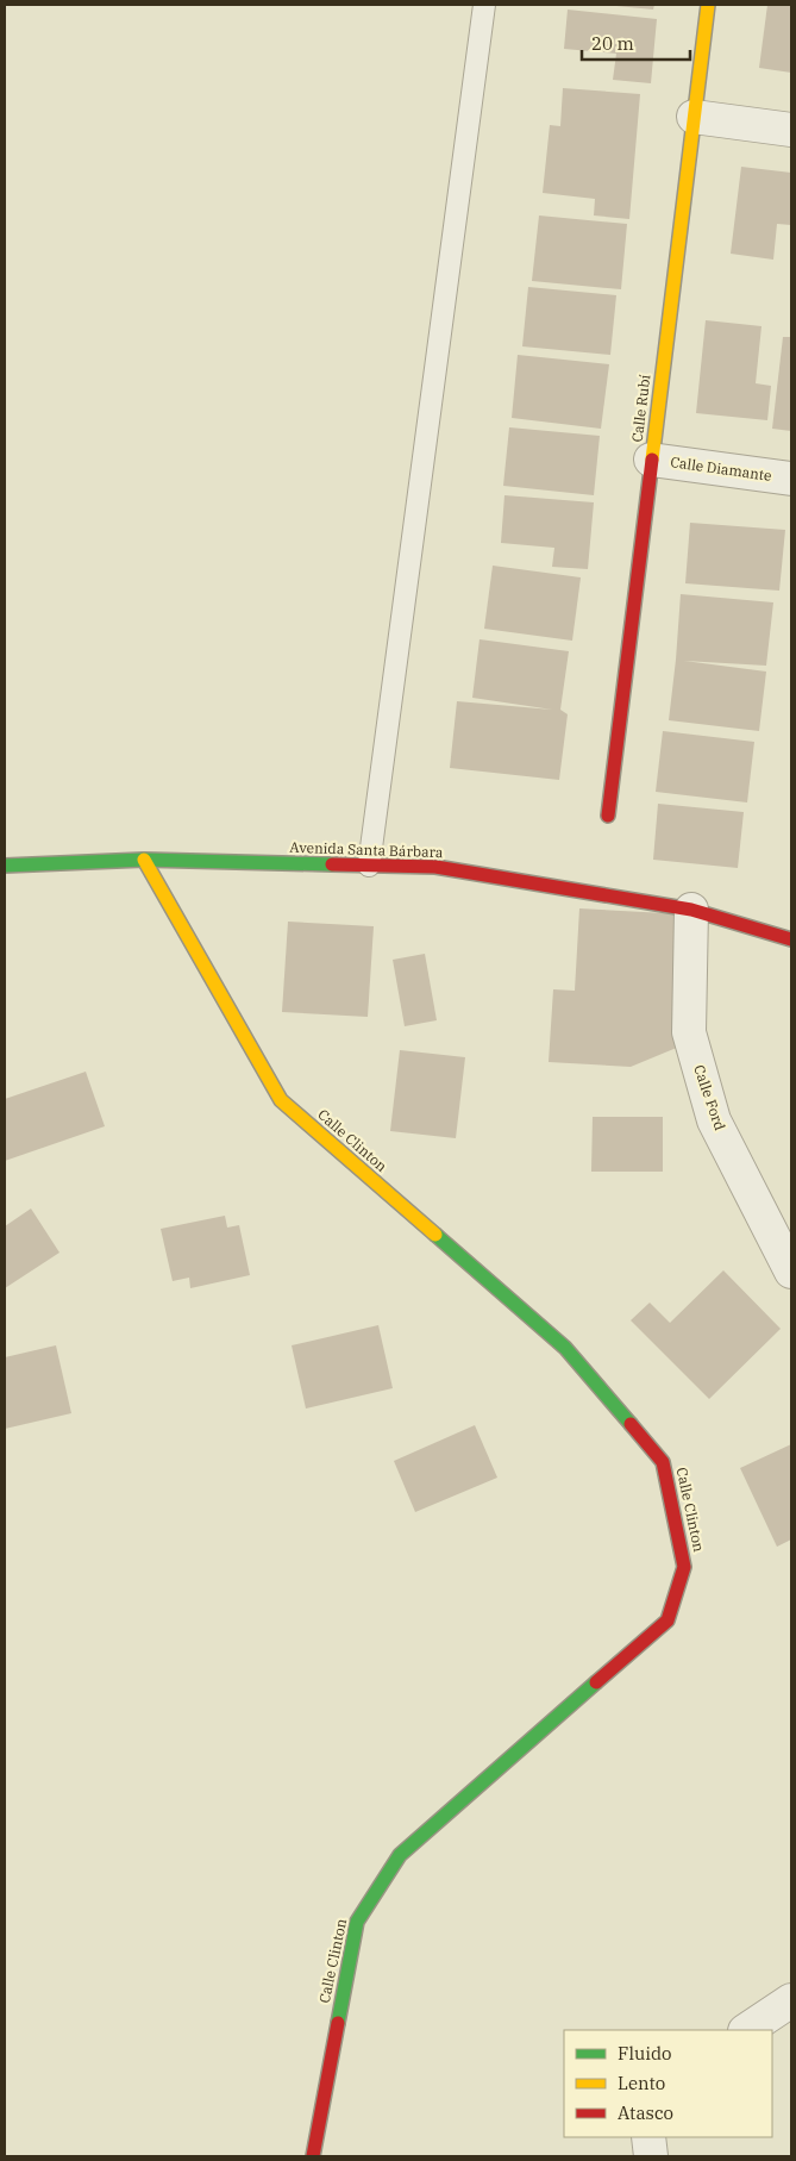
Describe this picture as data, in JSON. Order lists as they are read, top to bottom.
{
  "streets": {
    "street": [
      "Calle Rubí",
      "Calle Diamante",
      "Avenida Santa Bárbara",
      "Calle Ford",
      "Calle Clinton"
    ]
  },
  "crossings": [
    ["Calle Rubí", "Calle Diamante"],
    ["Avenida Santa Bárbara", "Calle Ford"],
    ["Avenida Santa Bárbara", "Calle Clinton"]
  ],
  "legend": ["Fluido", "Lento", "Atasco"],
  "scale_bar": "20 m"
}
